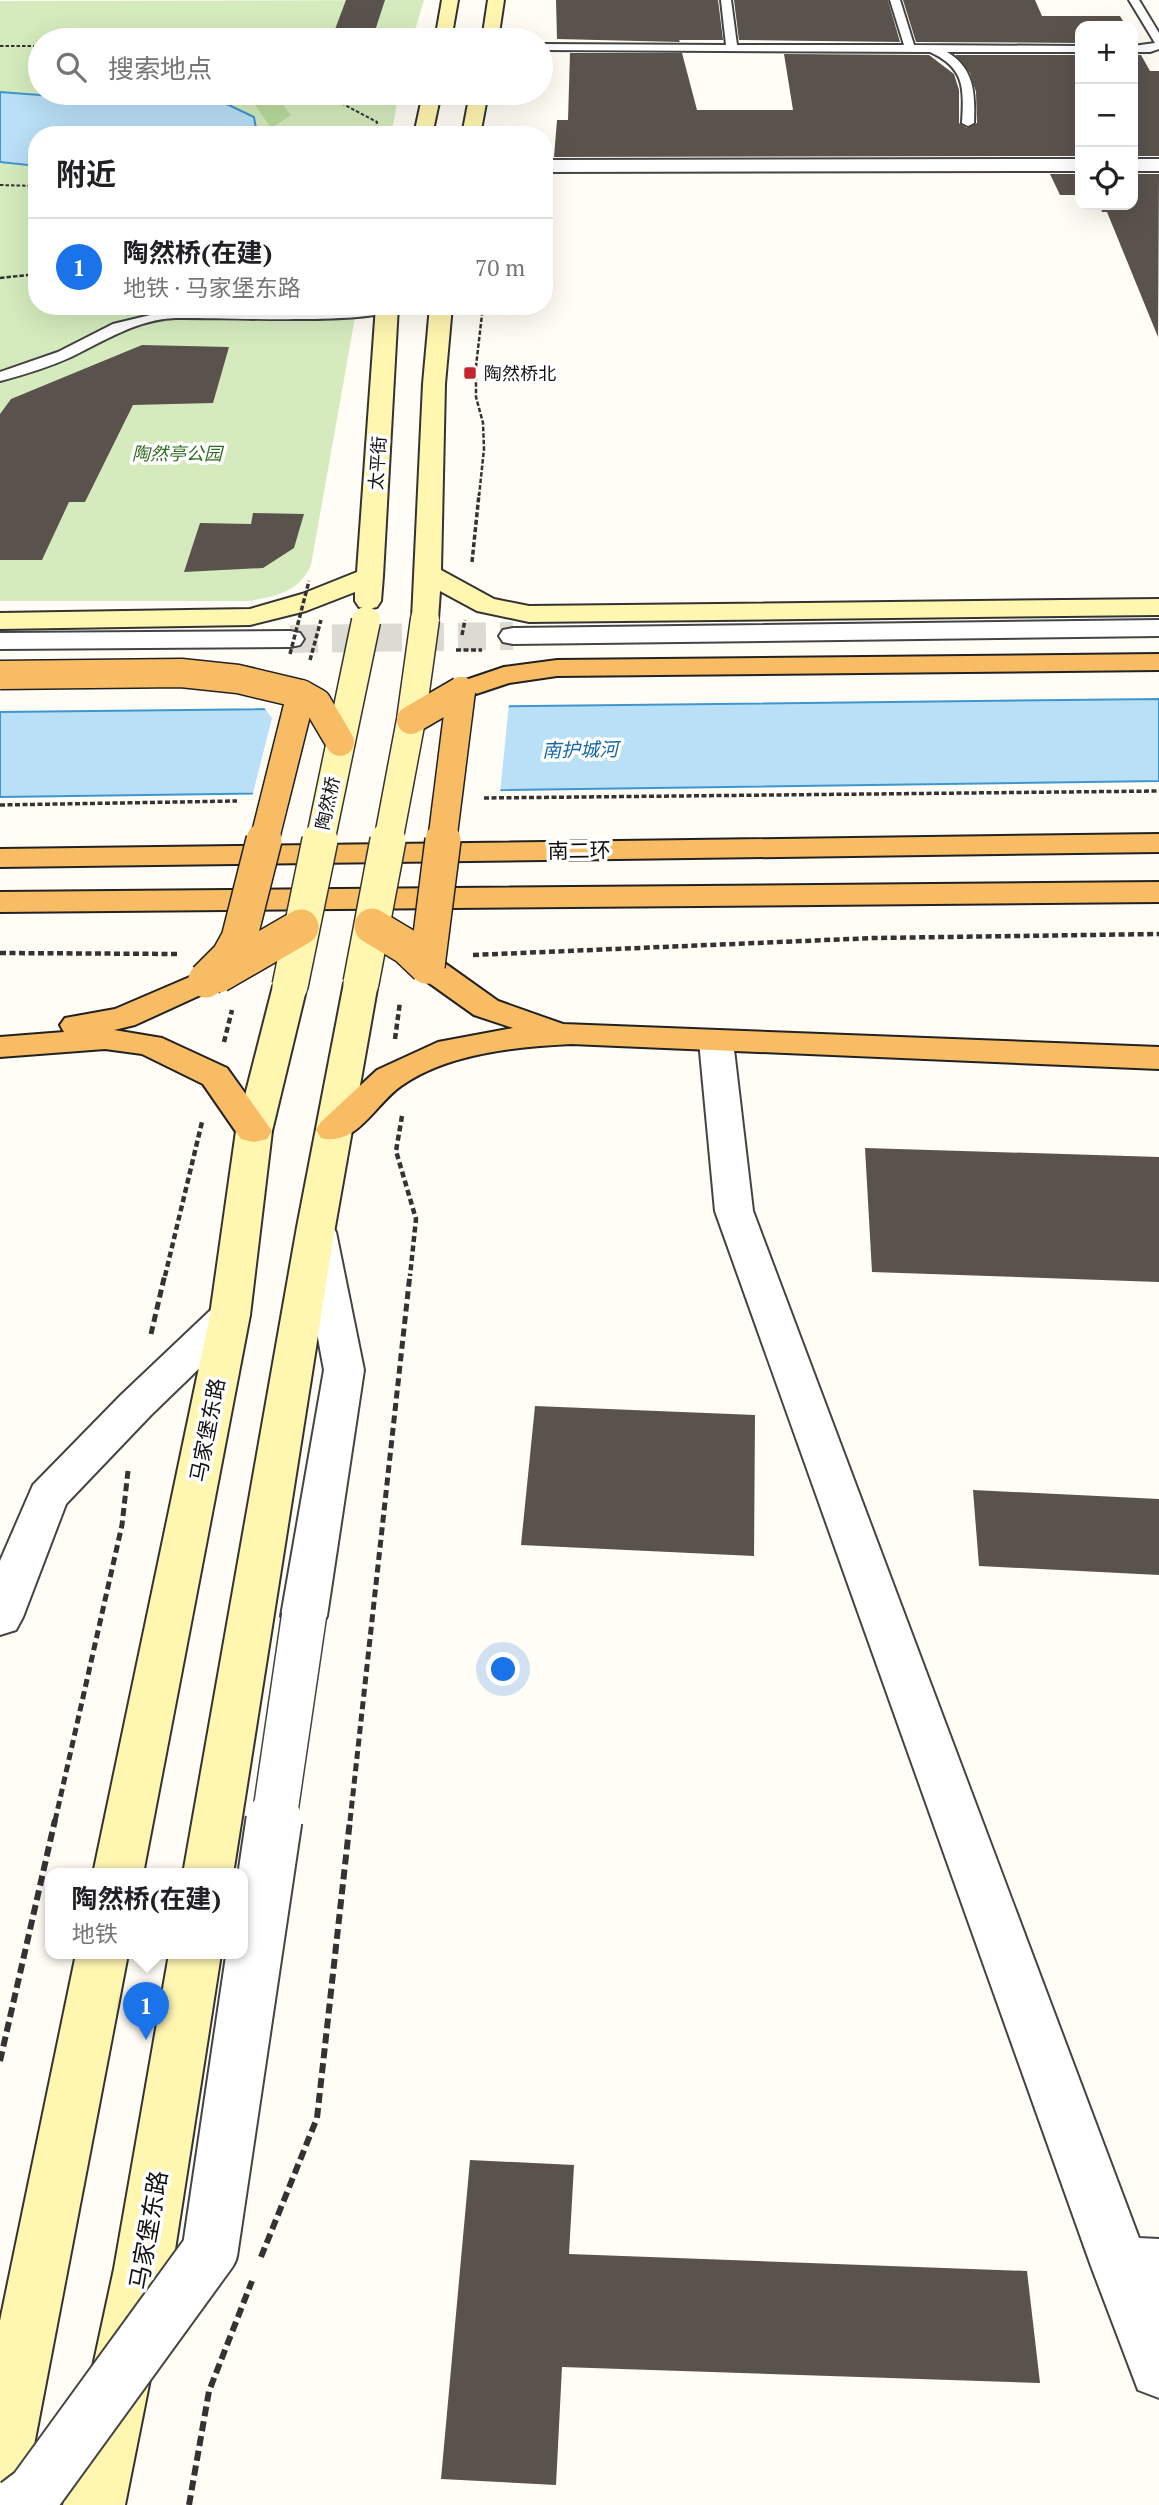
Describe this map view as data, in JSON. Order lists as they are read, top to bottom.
{
  "streets": {
    "highway": ["南二环"],
    "main road": ["太平街", "陶然桥", "马家堡东路"]
  },
  "crossings": [
    ["太平街", "陶然桥"],
    ["陶然桥", "马家堡东路"]
  ],
  "water": ["南护城河"],
  "parks": ["陶然亭公园"],
  "places": {
    "transit": ["陶然桥北"]
  },
  "page": {
    "map_buttons": ["+", "−"],
    "search": "搜索地点",
    "heading": "附近",
    "list": [
      {
        "mark": "1",
        "name": "陶然桥(在建)",
        "note": "地铁 · 马家堡东路",
        "value": "70 m"
      }
    ],
    "popup": ["陶然桥(在建)", "地铁"],
    "pins": "1"
  }
}
